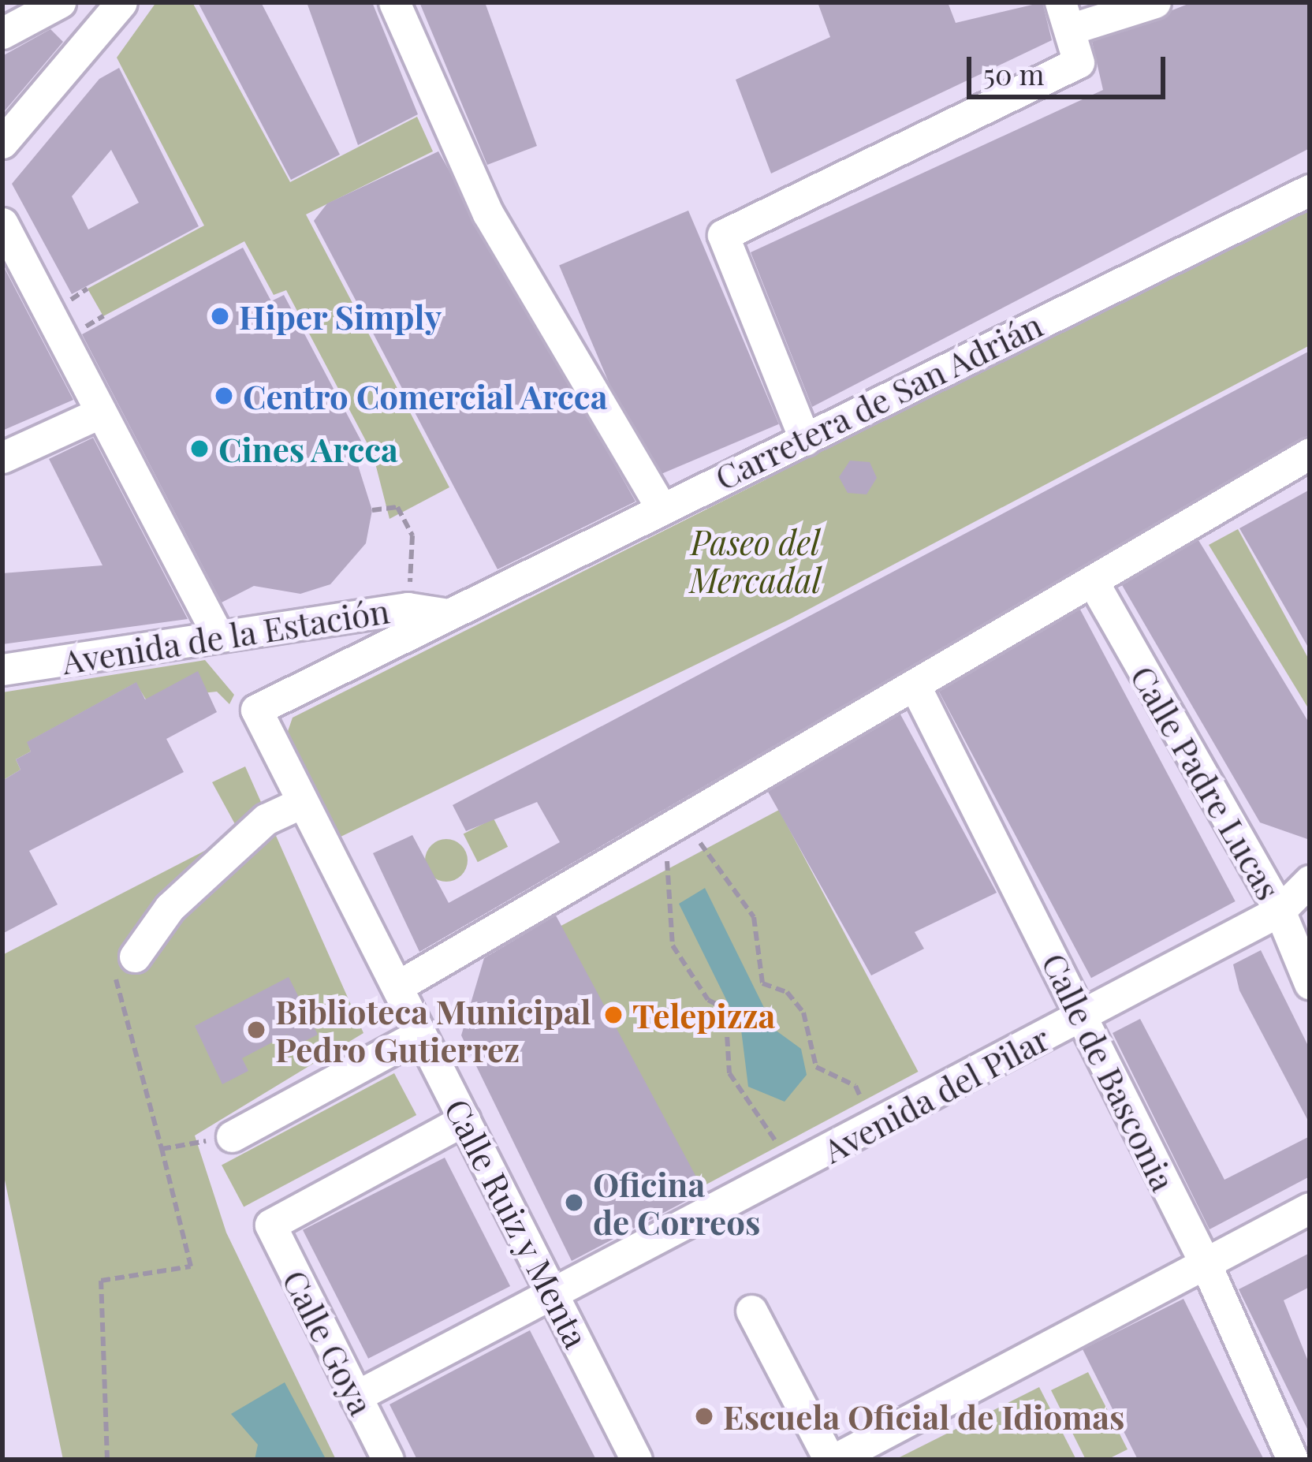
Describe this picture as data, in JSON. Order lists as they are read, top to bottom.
{
  "streets": {
    "street": [
      "Carretera de San Adrián",
      "Avenida de la Estación",
      "Calle Padre Lucas",
      "Calle de Basconia",
      "Avenida del Pilar",
      "Calle Ruiz y Menta",
      "Calle Goya"
    ]
  },
  "crossings": [
    ["Carretera de San Adrián", "Avenida de la Estación"],
    ["Carretera de San Adrián", "Calle Ruiz y Menta"],
    ["Calle Padre Lucas", "Avenida del Pilar"],
    ["Calle de Basconia", "Avenida del Pilar"],
    ["Avenida del Pilar", "Calle Ruiz y Menta"],
    ["Avenida del Pilar", "Calle Goya"],
    ["Calle Ruiz y Menta", "Calle Goya"]
  ],
  "parks": ["Paseo del Mercadal"],
  "places": [
    "Hiper Simply",
    "Centro Comercial Arcca",
    "Cines Arcca",
    "Telepizza",
    "Biblioteca Municipal Pedro Gutierrez",
    "Oficina de Correos",
    "Escuela Oficial de Idiomas"
  ],
  "scale_bar": "50 m"
}
